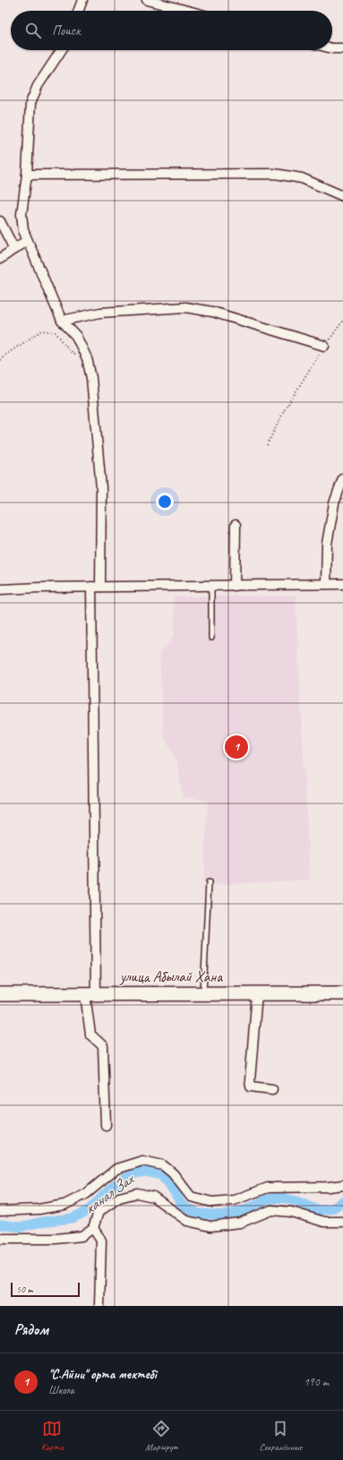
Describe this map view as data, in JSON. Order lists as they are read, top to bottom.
{
  "streets": {
    "main road": ["улица Абылай Хана"]
  },
  "water": ["канал Зах"],
  "scale_bar": "50 m",
  "page": {
    "search": "Поиск",
    "pins": "1",
    "scale": "50 m",
    "heading": "Рядом",
    "list": [
      {
        "mark": "1",
        "name": "\"С.Айни\" орта мектебі",
        "note": "Школа",
        "value": "190 m"
      }
    ],
    "nav": ["Карта", "Маршрут", "Сохранённые"]
  }
}
